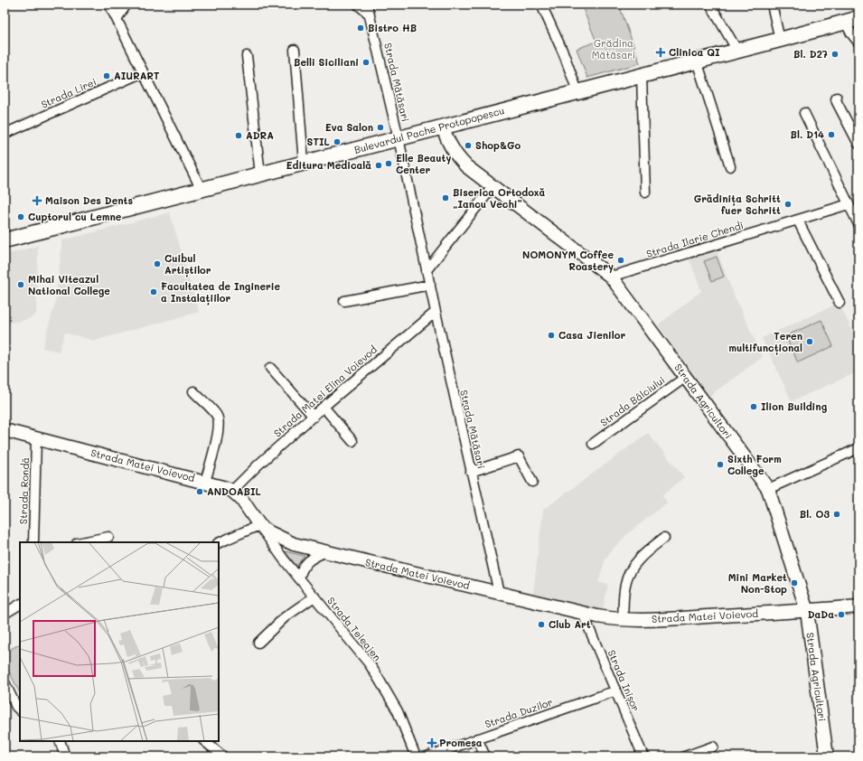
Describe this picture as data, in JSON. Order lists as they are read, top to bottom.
{
  "streets": {
    "main road": ["Bulevardul Pache Protopopescu"],
    "street": [
      "Strada Mătăsari",
      "Strada Lirei",
      "Strada Ilarie Chendi",
      "Strada Matei Elina Voievod",
      "Strada Bâlciului",
      "Strada Agricultori",
      "Strada Matei Voievod",
      "Strada Rondă",
      "Strada Teleajen",
      "Strada Inișor",
      "Strada Duzilor"
    ]
  },
  "crossings": [
    ["Strada Mătăsari", "Bulevardul Pache Protopopescu"],
    ["Strada Mătăsari", "Strada Matei Elina Voievod"],
    ["Strada Mătăsari", "Strada Matei Voievod"],
    ["Bulevardul Pache Protopopescu", "Strada Agricultori"],
    ["Strada Ilarie Chendi", "Strada Agricultori"],
    ["Strada Matei Elina Voievod", "Strada Matei Voievod"],
    ["Strada Bâlciului", "Strada Agricultori"],
    ["Strada Agricultori", "Strada Matei Voievod"],
    ["Strada Matei Voievod", "Strada Rondă"],
    ["Strada Matei Voievod", "Strada Teleajen"],
    ["Strada Matei Voievod", "Strada Inișor"],
    ["Strada Inișor", "Strada Duzilor"]
  ],
  "parks": ["Grădina Mătăsari"],
  "places": {
    "other": [
      "Bistro HB",
      "Bl. D27",
      "Belli Siciliani",
      "AIURART",
      "Eva Salon",
      "Bl. D14",
      "ADRA",
      "STIL",
      "Shop&Go",
      "Elle Beauty Center",
      "Editura Medicală",
      "Biserica Ortodoxă „Iancu Vechi”",
      "Grădinița Schritt fuer Schritt",
      "Cuptorul cu Lemne",
      "NOMONYM Coffee Roastery",
      "Cuibul Artiștilor",
      "Mihai Viteazul National College",
      "Facultatea de Inginerie a Instalațiilor",
      "Casa Jienilor",
      "Teren multifuncțional",
      "Ilion Building",
      "Sixth Form College",
      "ANDOABIL",
      "Bl. O3",
      "Mini Market Non-Stop",
      "DaDa",
      "Club Art"
    ],
    "health": ["Clinica QI", "Maison Des Dents", "Promesa"]
  }
}
